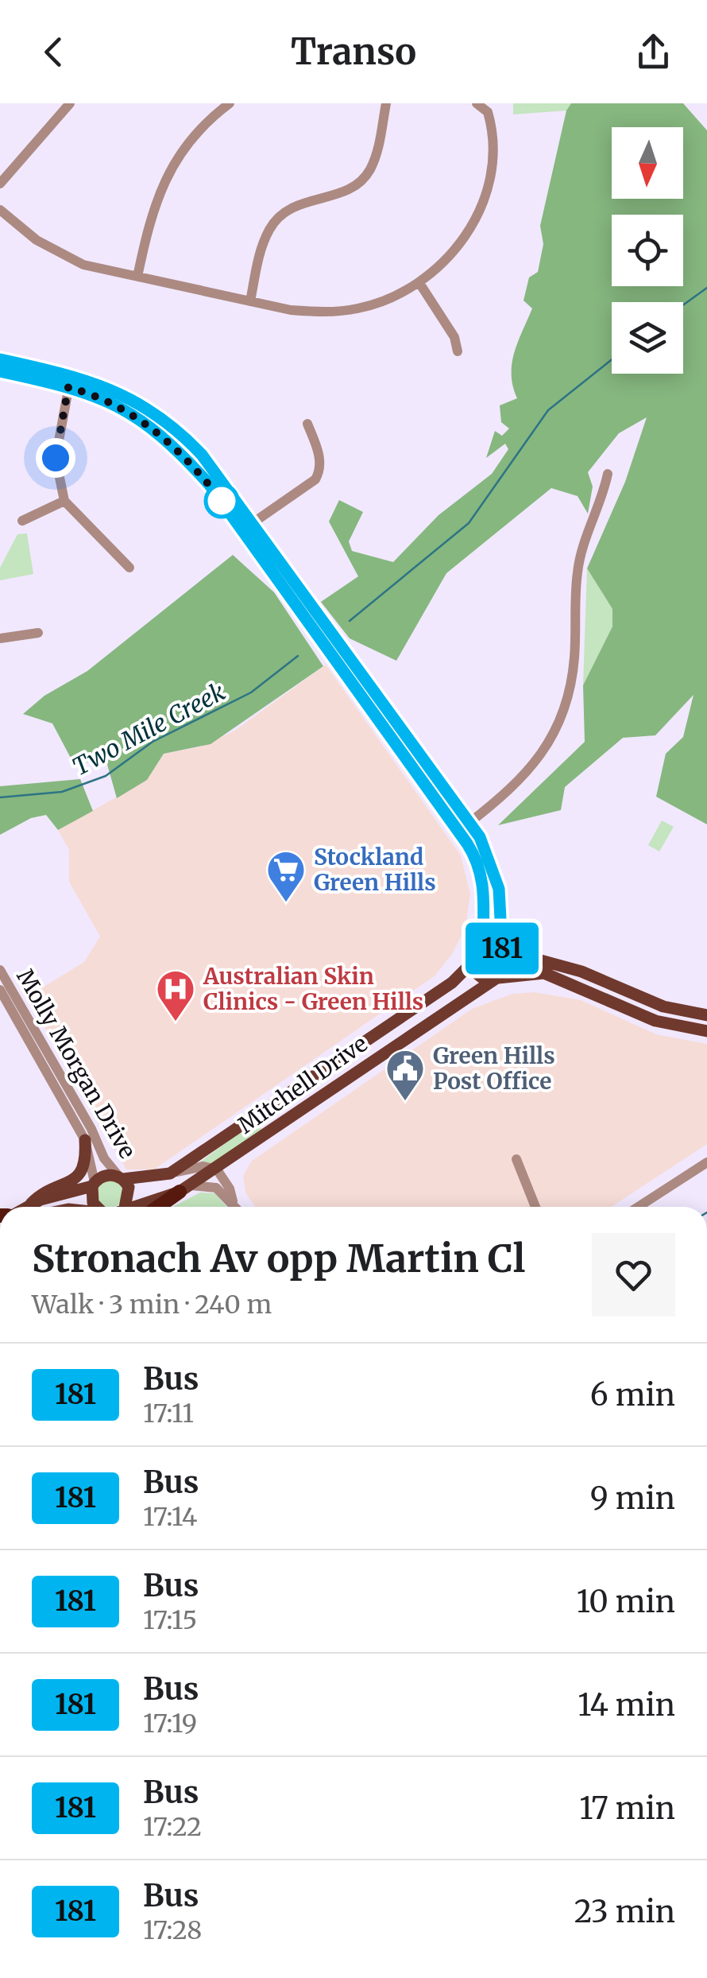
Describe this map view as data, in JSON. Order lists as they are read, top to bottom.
{
  "streets": {
    "main road": ["Mitchell Drive"],
    "street": ["Molly Morgan Drive"]
  },
  "crossings": [
    ["Molly Morgan Drive", "Mitchell Drive"]
  ],
  "water": ["Two Mile Creek"],
  "places": {
    "supermarket": ["Stockland Green Hills"],
    "hospital": ["Australian Skin Clinics - Green Hills"],
    "public building": ["Green Hills Post Office"]
  },
  "lines": ["bus line 181"],
  "north": "bottom",
  "page": {
    "header": "Transo",
    "on_map": "181",
    "heading": ["Stronach Av opp Martin Cl", "Walk · 3 min · 240 m"],
    "list": [
      {
        "mark": "181",
        "name": "Bus",
        "note": "17:11",
        "value": "6 min"
      },
      {
        "mark": "181",
        "name": "Bus",
        "note": "17:14",
        "value": "9 min"
      },
      {
        "mark": "181",
        "name": "Bus",
        "note": "17:15",
        "value": "10 min"
      },
      {
        "mark": "181",
        "name": "Bus",
        "note": "17:19",
        "value": "14 min"
      },
      {
        "mark": "181",
        "name": "Bus",
        "note": "17:22",
        "value": "17 min"
      },
      {
        "mark": "181",
        "name": "Bus",
        "note": "17:28",
        "value": "23 min"
      }
    ]
  }
}
